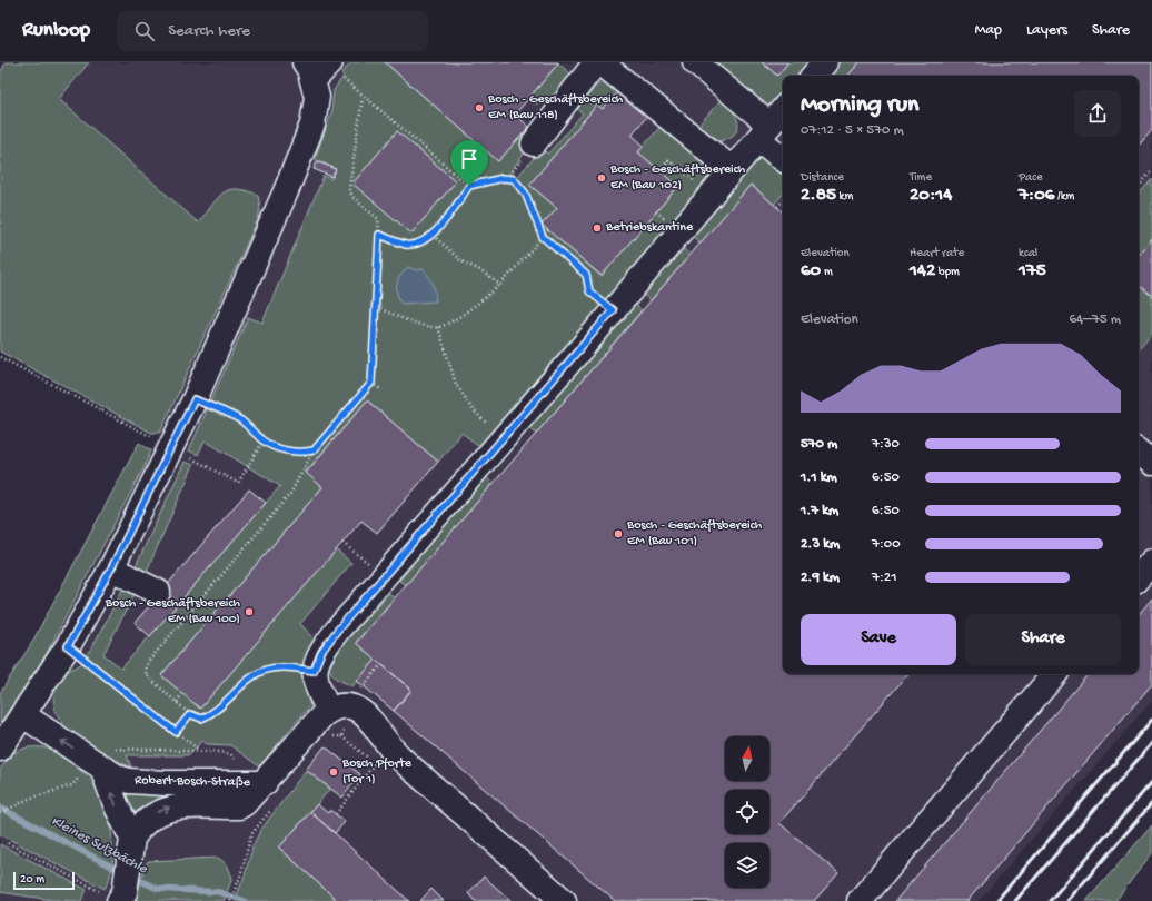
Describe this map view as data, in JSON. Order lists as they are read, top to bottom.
{
  "streets": {
    "street": ["Robert-Bosch-Straße"]
  },
  "water": ["Kleines Sulzbächle"],
  "places": [
    "Bosch - Geschäftsbereich EM (Bau 118)",
    "Bosch - Geschäftsbereich EM (Bau 102)",
    "Betriebskantine",
    "Bosch - Geschäftsbereich EM (Bau 101)",
    "Bosch - Geschäftsbereich EM (Bau 100)",
    "Bosch Pforte (Tor 1)"
  ],
  "scale_bar": "20 m",
  "north": "top",
  "page": {
    "header": "Runloop",
    "search": "Search here",
    "nav": ["Map", "Layers", "Share"],
    "heading": ["Morning run", "07:12 · 5 × 570 m"],
    "stats": [
      ["Distance", "2.85 km"],
      ["Time", "20:14"],
      ["Pace", "7:06 /km"],
      ["Elevation", "60 m"],
      ["Heart rate", "142 bpm"],
      ["kcal", "175"]
    ],
    "chart": ["Elevation", "64–75 m"],
    "list": [
      {
        "name": "570 m",
        "note": "7:30"
      },
      {
        "name": "1.1 km",
        "note": "6:50"
      },
      {
        "name": "1.7 km",
        "note": "6:50"
      },
      {
        "name": "2.3 km",
        "note": "7:00"
      },
      {
        "name": "2.9 km",
        "note": "7:21"
      }
    ],
    "buttons": ["Save", "Share"],
    "scale": "20 m"
  }
}
